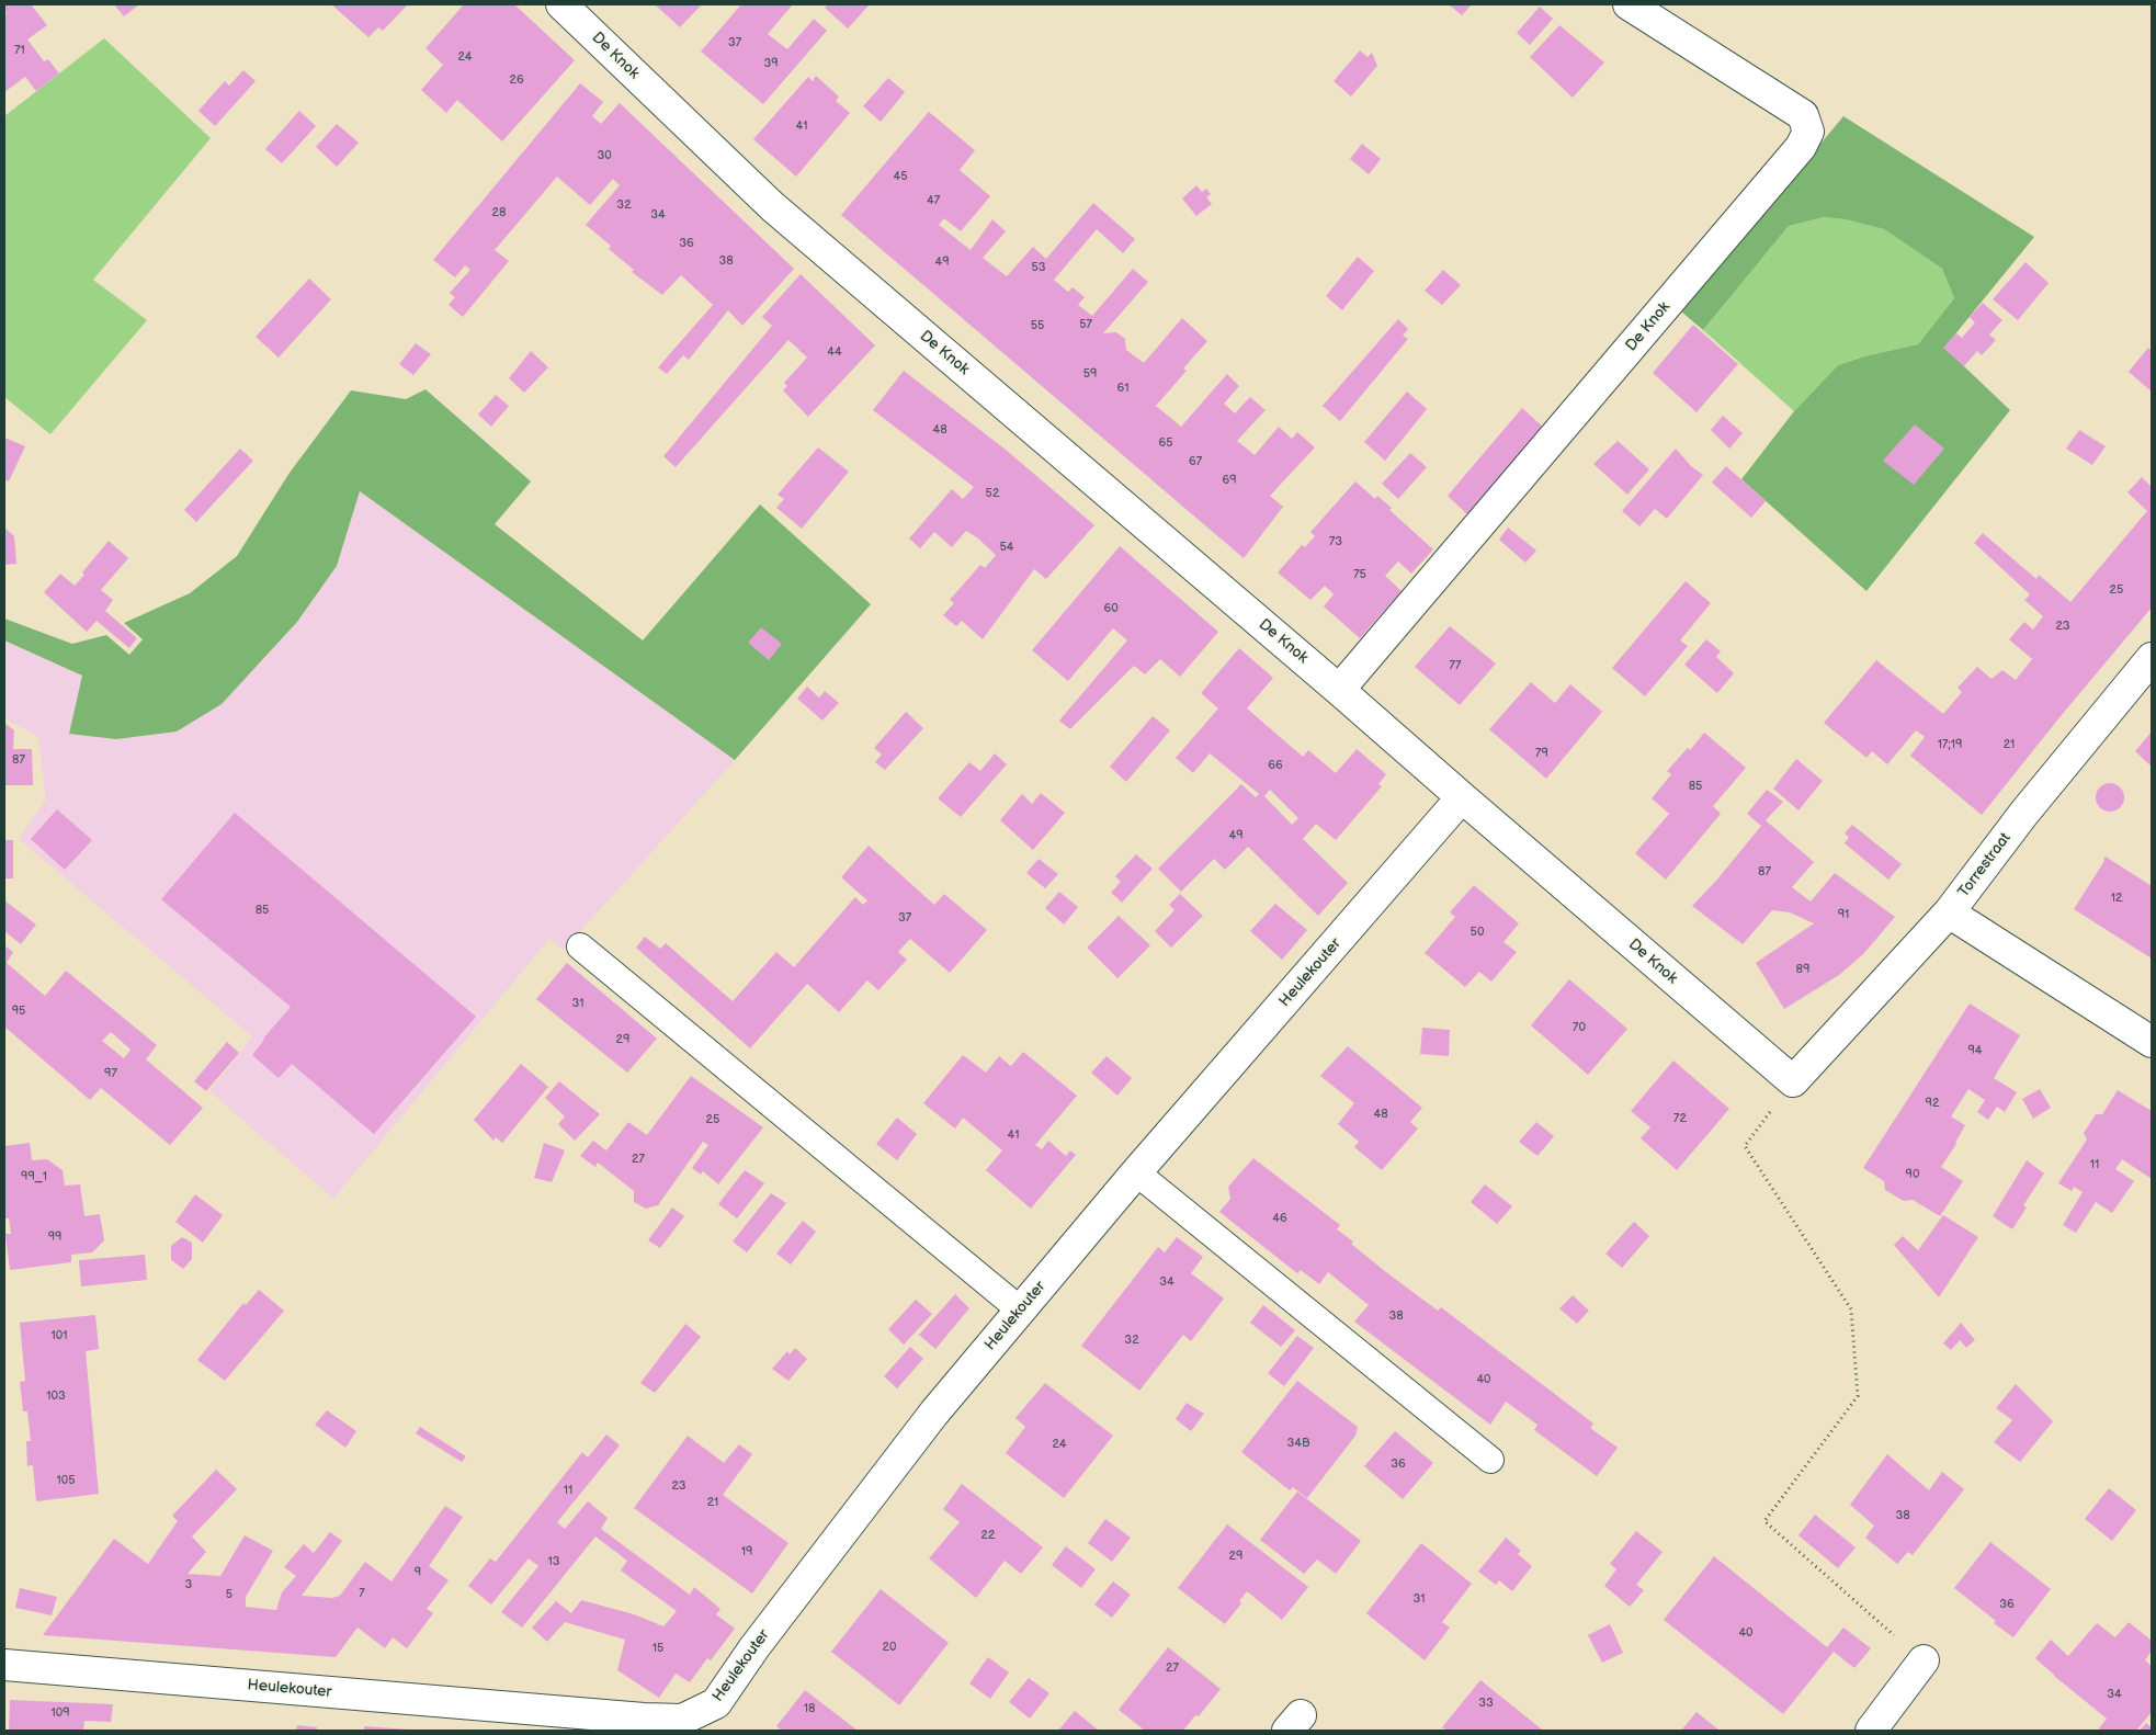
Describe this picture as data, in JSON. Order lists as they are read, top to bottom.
{
  "streets": {
    "street": ["De Knok", "Torrestraat", "Heulekouter"]
  },
  "crossings": [
    ["De Knok", "Heulekouter"]
  ],
  "house_numbers": [
    "37",
    "71",
    "24",
    "39",
    "26",
    "41",
    "30",
    "45",
    "47",
    "32",
    "28",
    "34",
    "36",
    "38",
    "49",
    "53",
    "57",
    "55",
    "44",
    "59",
    "61",
    "48",
    "65",
    "67",
    "69",
    "52",
    "73",
    "54",
    "75",
    "25",
    "60",
    "23",
    "77",
    "17;19",
    "21",
    "79",
    "87",
    "66",
    "85",
    "49",
    "87",
    "12",
    "85",
    "91",
    "37",
    "50",
    "89",
    "31",
    "95",
    "70",
    "29",
    "94",
    "97",
    "92",
    "48",
    "72",
    "25",
    "41",
    "27",
    "11",
    "90",
    "99_1",
    "46",
    "99",
    "34",
    "38",
    "101",
    "32",
    "40",
    "103",
    "34B",
    "24",
    "36",
    "105",
    "23",
    "11",
    "21",
    "38",
    "22",
    "19",
    "29",
    "13",
    "9",
    "3",
    "7",
    "5",
    "31",
    "36",
    "40",
    "20",
    "15",
    "27",
    "34",
    "33",
    "18",
    "109"
  ]
}
